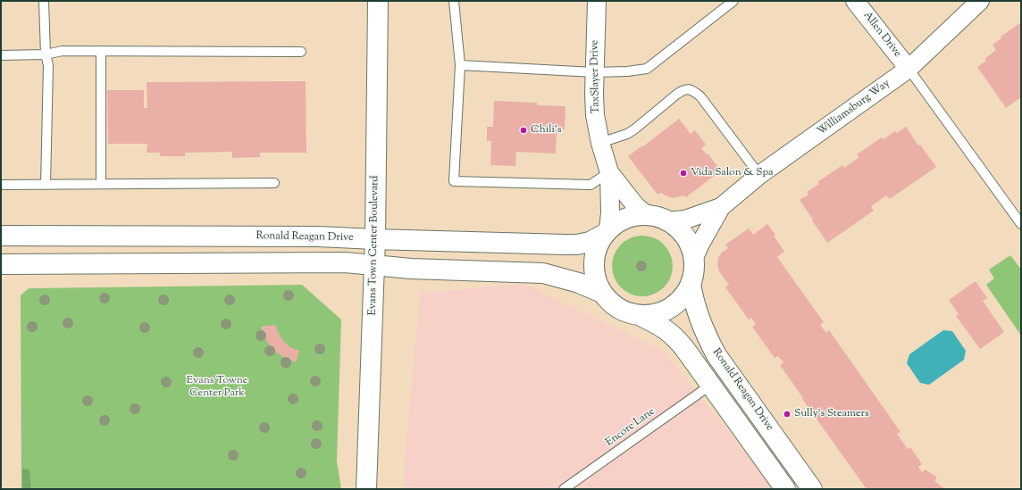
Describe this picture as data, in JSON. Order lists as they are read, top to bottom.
{
  "streets": {
    "street": [
      "Allen Drive",
      "TaxSlayer Drive",
      "Williamsburg Way",
      "Ronald Reagan Drive",
      "Evans Town Center Boulevard"
    ],
    "lane": ["Encore Lane"]
  },
  "crossings": [
    ["Allen Drive", "Williamsburg Way"],
    ["TaxSlayer Drive", "Williamsburg Way"],
    ["TaxSlayer Drive", "Ronald Reagan Drive"],
    ["Williamsburg Way", "Ronald Reagan Drive"],
    ["Ronald Reagan Drive", "Evans Town Center Boulevard"],
    ["Ronald Reagan Drive", "Encore Lane"]
  ],
  "parks": ["Evans Towne Center Park"],
  "places": ["Chili's", "Vida Salon & Spa", "Sully's Steamers"]
}
